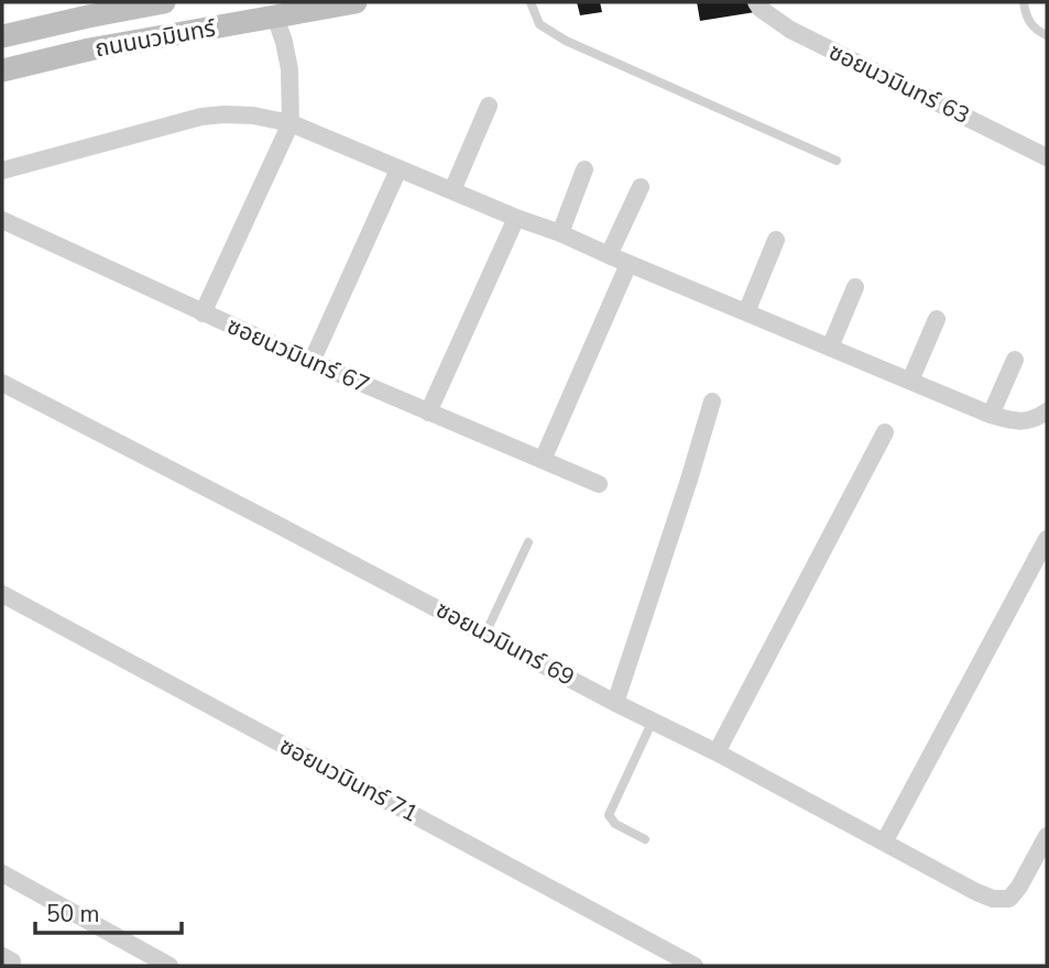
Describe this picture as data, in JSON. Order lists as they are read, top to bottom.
{
  "streets": {
    "main road": ["ถนนนวมินทร์"],
    "street": [
      "ซอยนวมินทร์ 63",
      "ซอยนวมินทร์ 67",
      "ซอยนวมินทร์ 69",
      "ซอยนวมินทร์ 71"
    ]
  },
  "scale_bar": "50 m"
}
